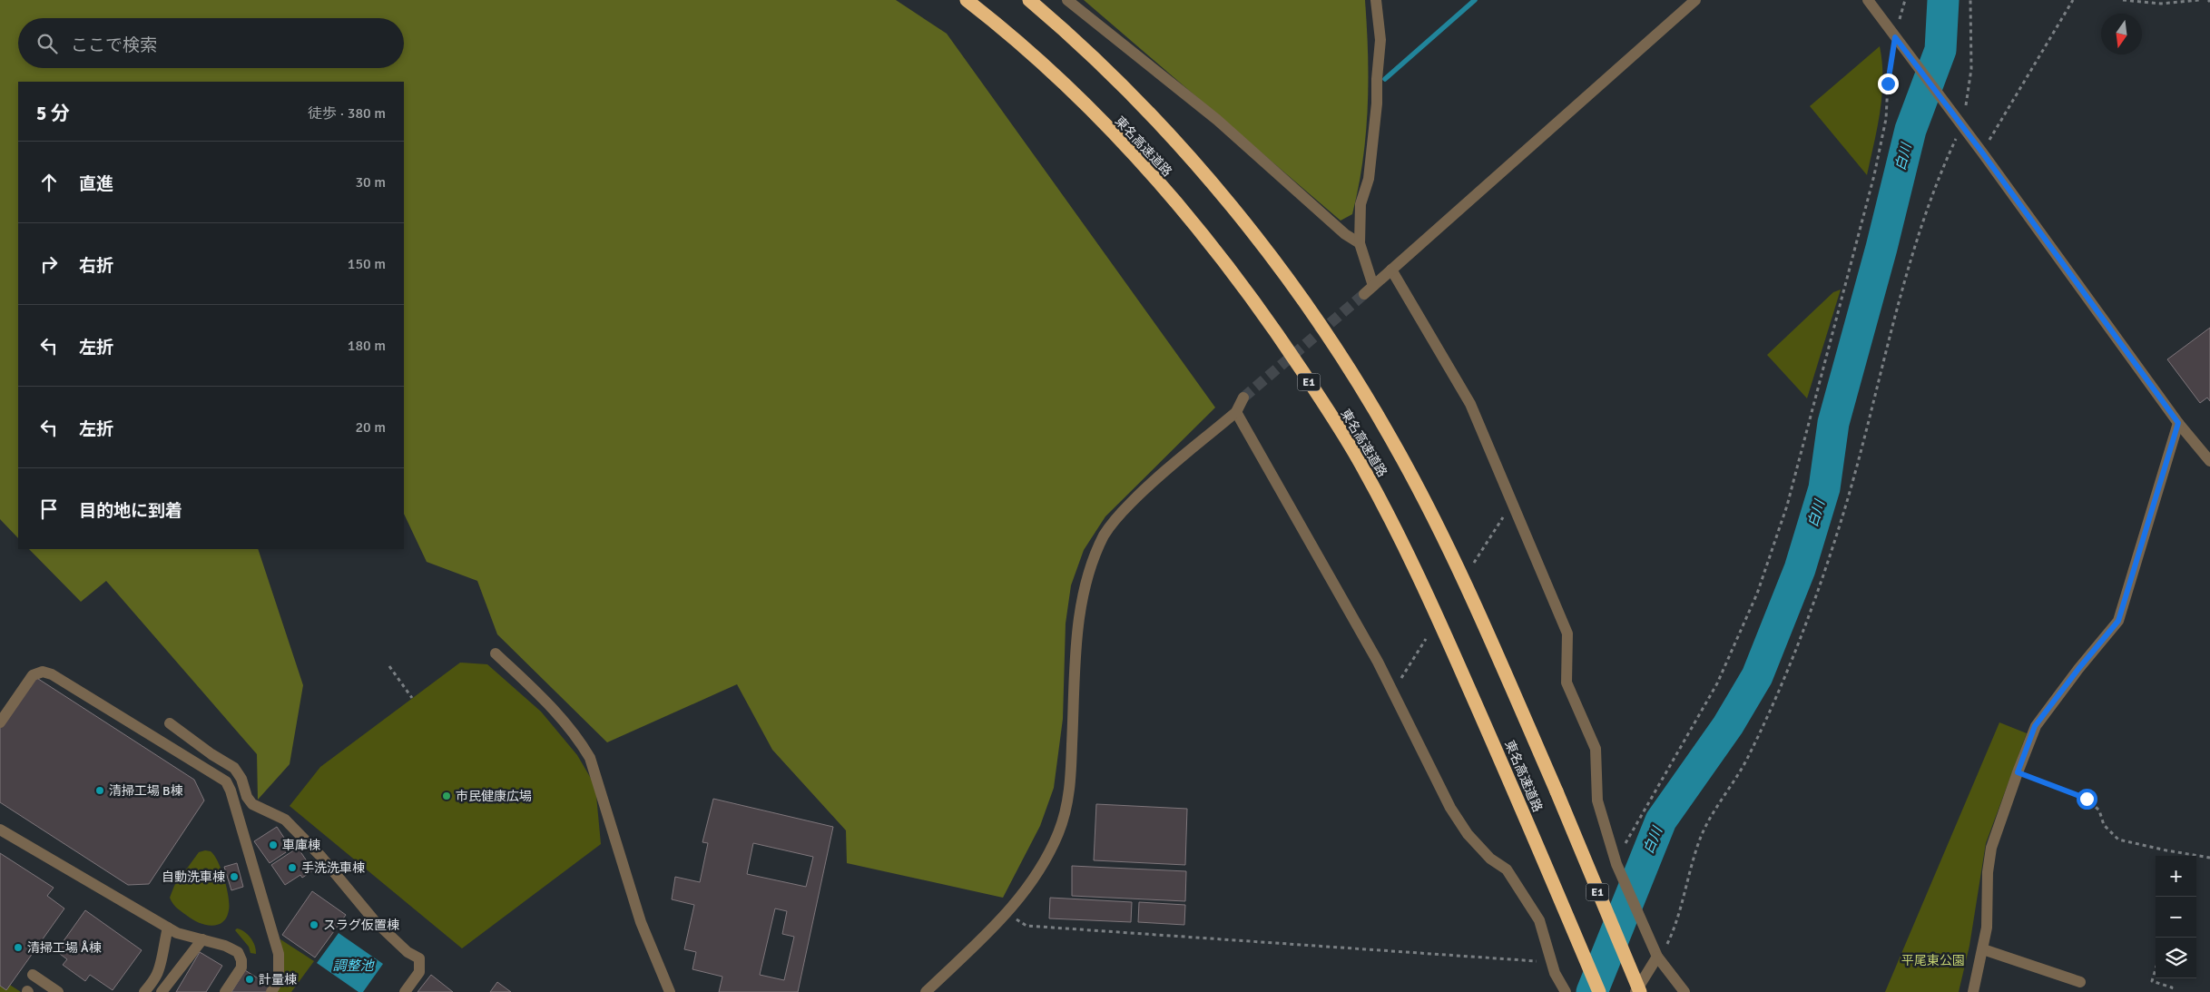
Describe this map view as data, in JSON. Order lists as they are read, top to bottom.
{
  "streets": {
    "highway": ["東名高速道路", "E1"]
  },
  "water": ["白川", "調整池"],
  "parks": ["平尾東公園"],
  "places": [
    "清掃工場 B棟",
    "市民健康広場",
    "車庫棟",
    "手洗洗車棟",
    "自動洗車棟",
    "スラグ仮置棟",
    "清掃工場 Å棟",
    "計量棟"
  ],
  "north": "bottom",
  "page": {
    "search": "ここで検索",
    "heading": ["5 分", "徒歩 · 380 m"],
    "list": [
      ["直進", "30 m"],
      ["右折", "150 m"],
      ["左折", "180 m"],
      ["左折", "20 m"],
      "目的地に到着"
    ],
    "map_buttons": ["+", "−"]
  }
}
